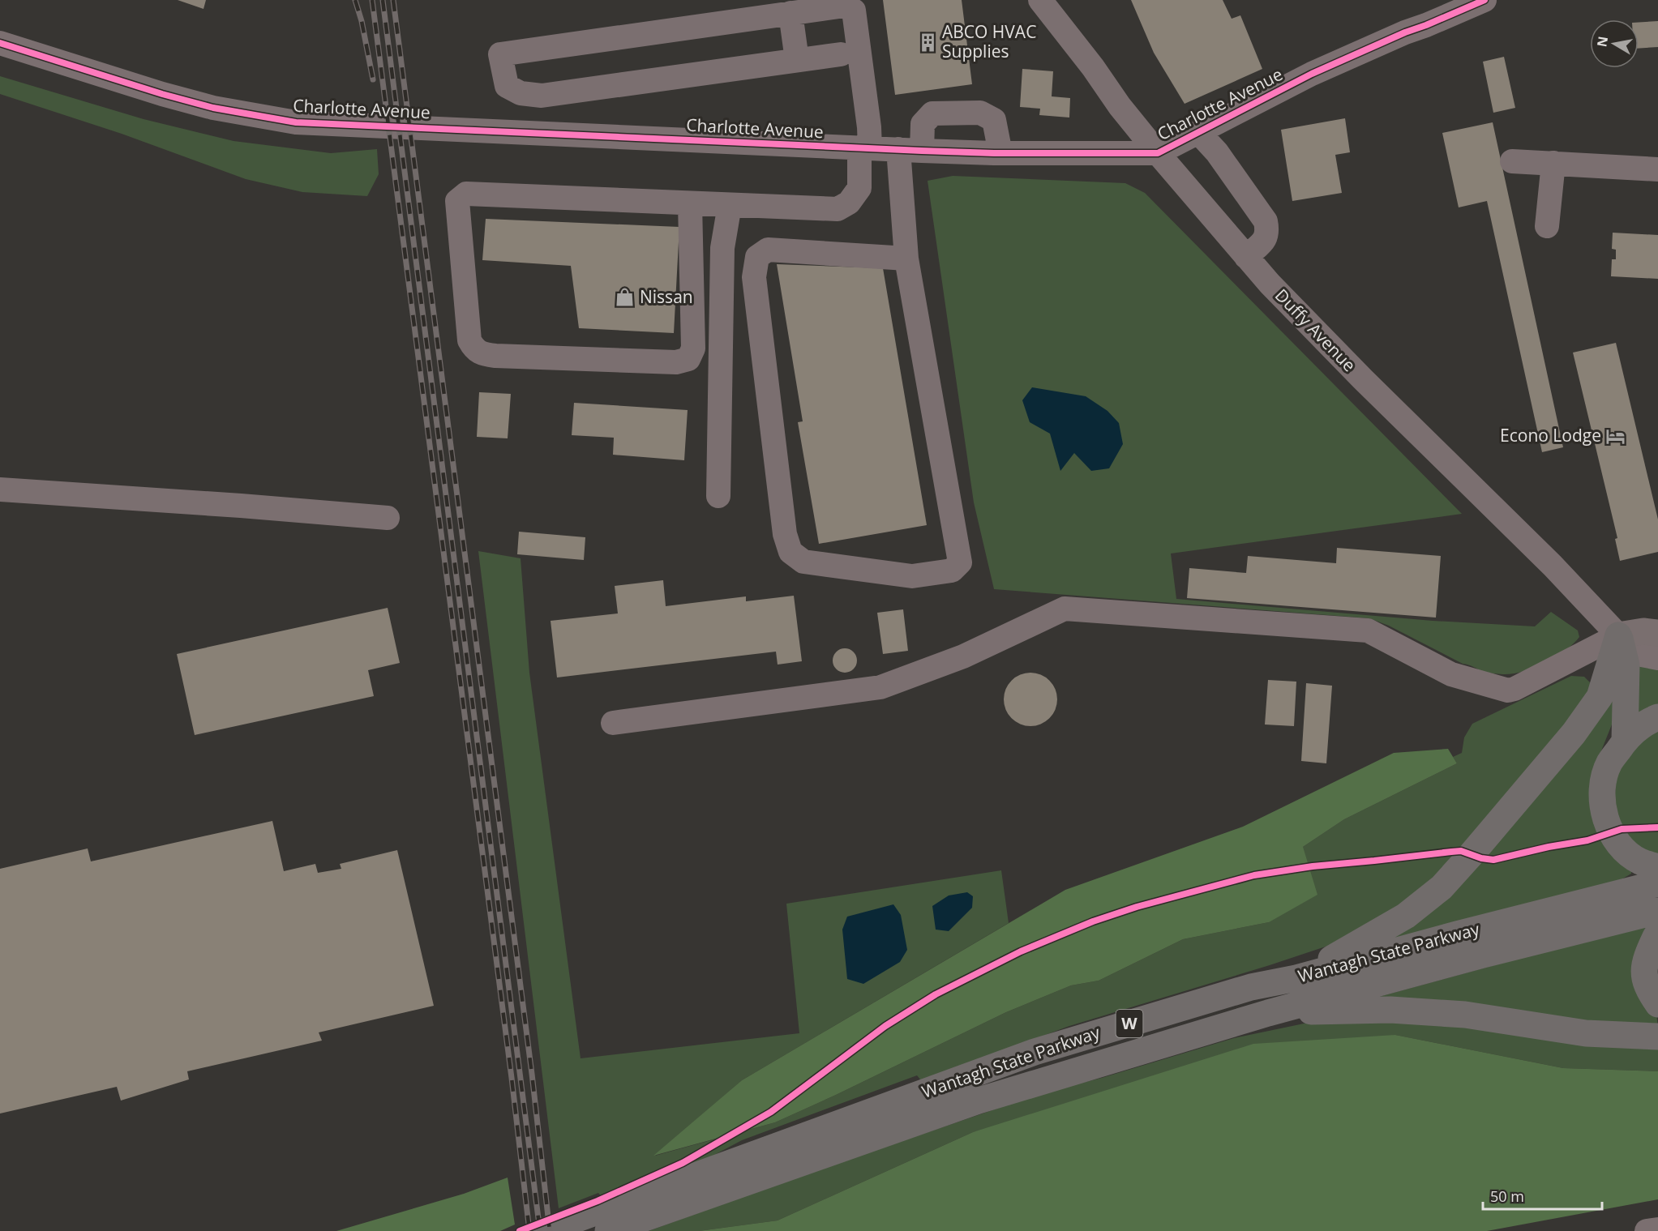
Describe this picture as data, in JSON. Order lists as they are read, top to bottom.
{
  "streets": {
    "highway": ["Wantagh State Parkway", "W"],
    "street": ["Charlotte Avenue", "Duffy Avenue"]
  },
  "crossings": [
    ["Charlotte Avenue", "Duffy Avenue"]
  ],
  "places": {
    "building": ["ABCO HVAC Supplies"],
    "shop": ["Nissan"],
    "hotel": ["Econo Lodge"]
  },
  "scale_bar": "50 m",
  "north": "left"
}
